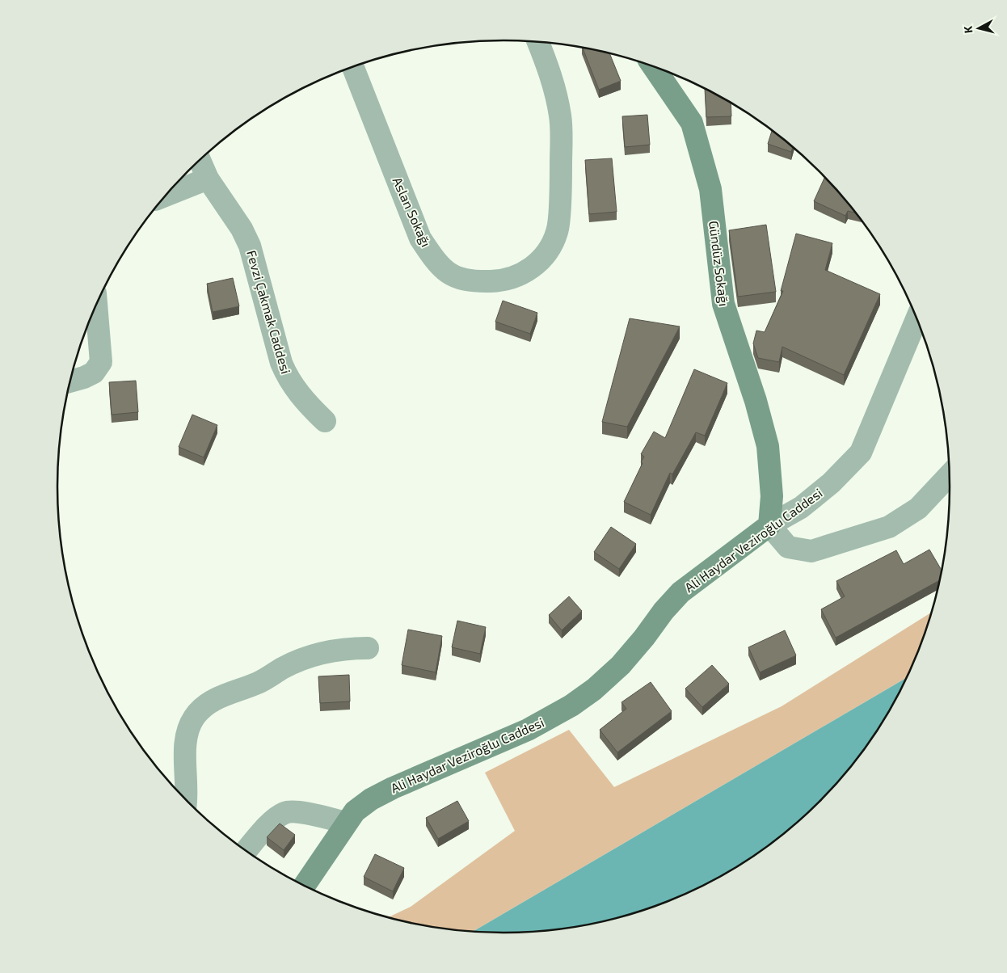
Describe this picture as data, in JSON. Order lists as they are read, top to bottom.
{
  "streets": {
    "main road": ["Gündüz Sokağı", "Ali Haydar Veziroğlu Caddesi"],
    "street": ["Aslan Sokağı", "Fevzi Çakmak Caddesi"]
  },
  "crossings": [
    ["Gündüz Sokağı", "Ali Haydar Veziroğlu Caddesi"]
  ],
  "north": "left"
}
